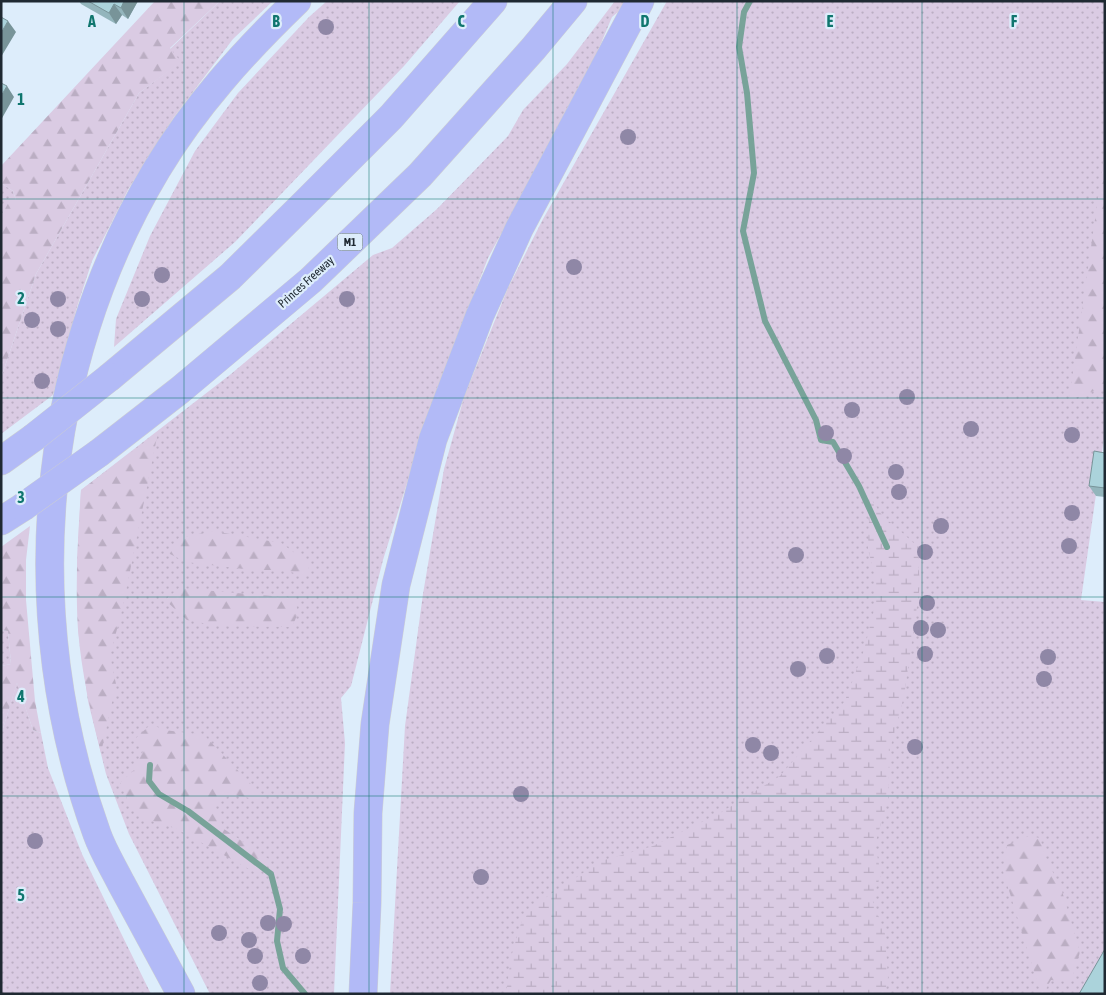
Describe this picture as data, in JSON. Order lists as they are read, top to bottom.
{
  "streets": {
    "highway": ["M1", "Princes Freeway"]
  },
  "grid": {
    "columns": [
      "A",
      "B",
      "C",
      "D",
      "E",
      "F"
    ],
    "rows": [
      "1",
      "2",
      "3",
      "4",
      "5"
    ]
  }
}
